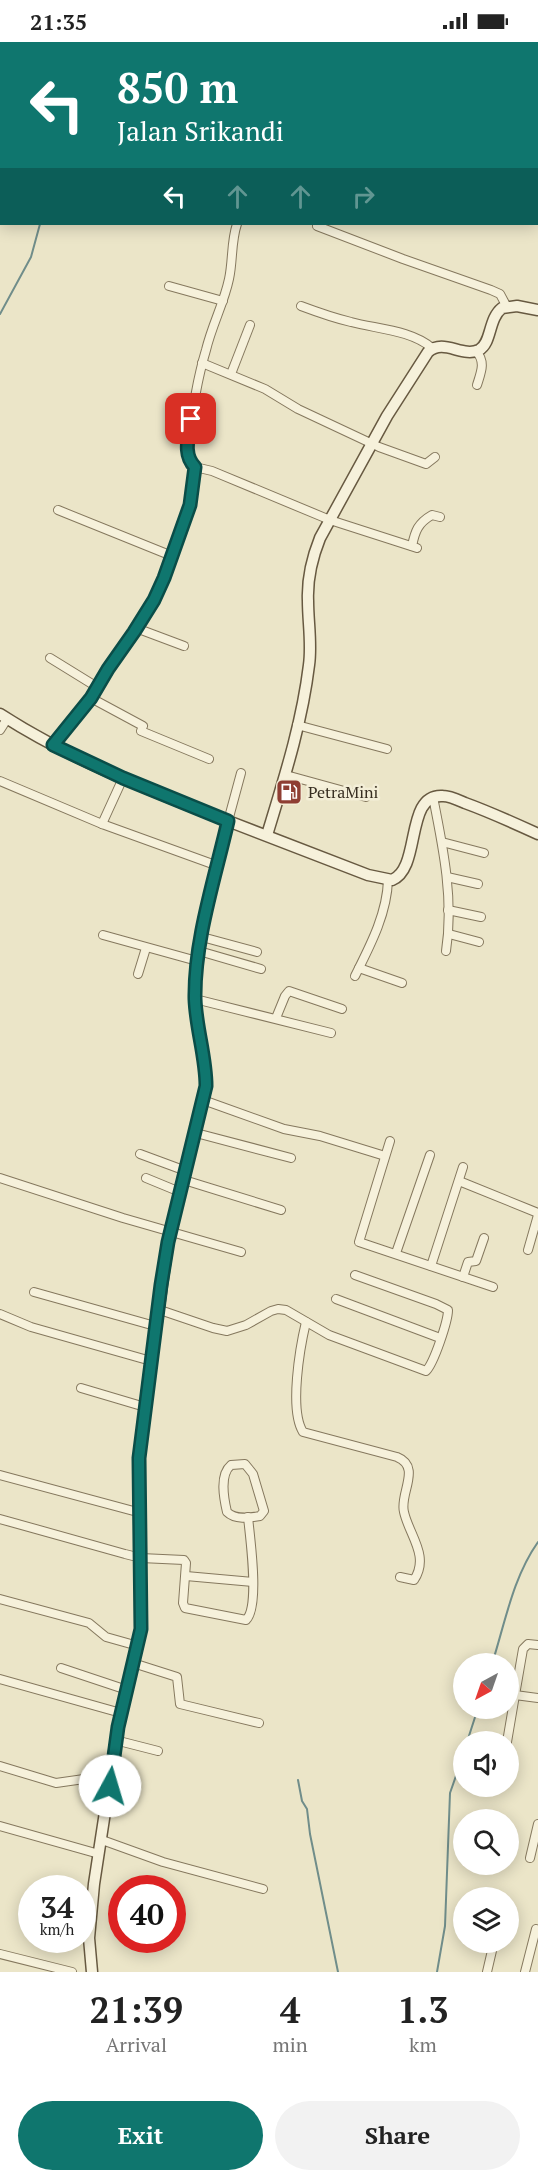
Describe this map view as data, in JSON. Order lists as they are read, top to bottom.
{
  "places": {
    "fuel station": ["PetraMini"]
  },
  "north": "bottom left",
  "page": {
    "status": "21:35",
    "turn": ["850 m", "Jalan Srikandi"],
    "speed": "34 km/h",
    "limit": "40",
    "eta": [
      "21:39",
      "Arrival",
      "4",
      "min",
      "1.3",
      "km"
    ],
    "buttons": ["Exit", "Share"]
  }
}
